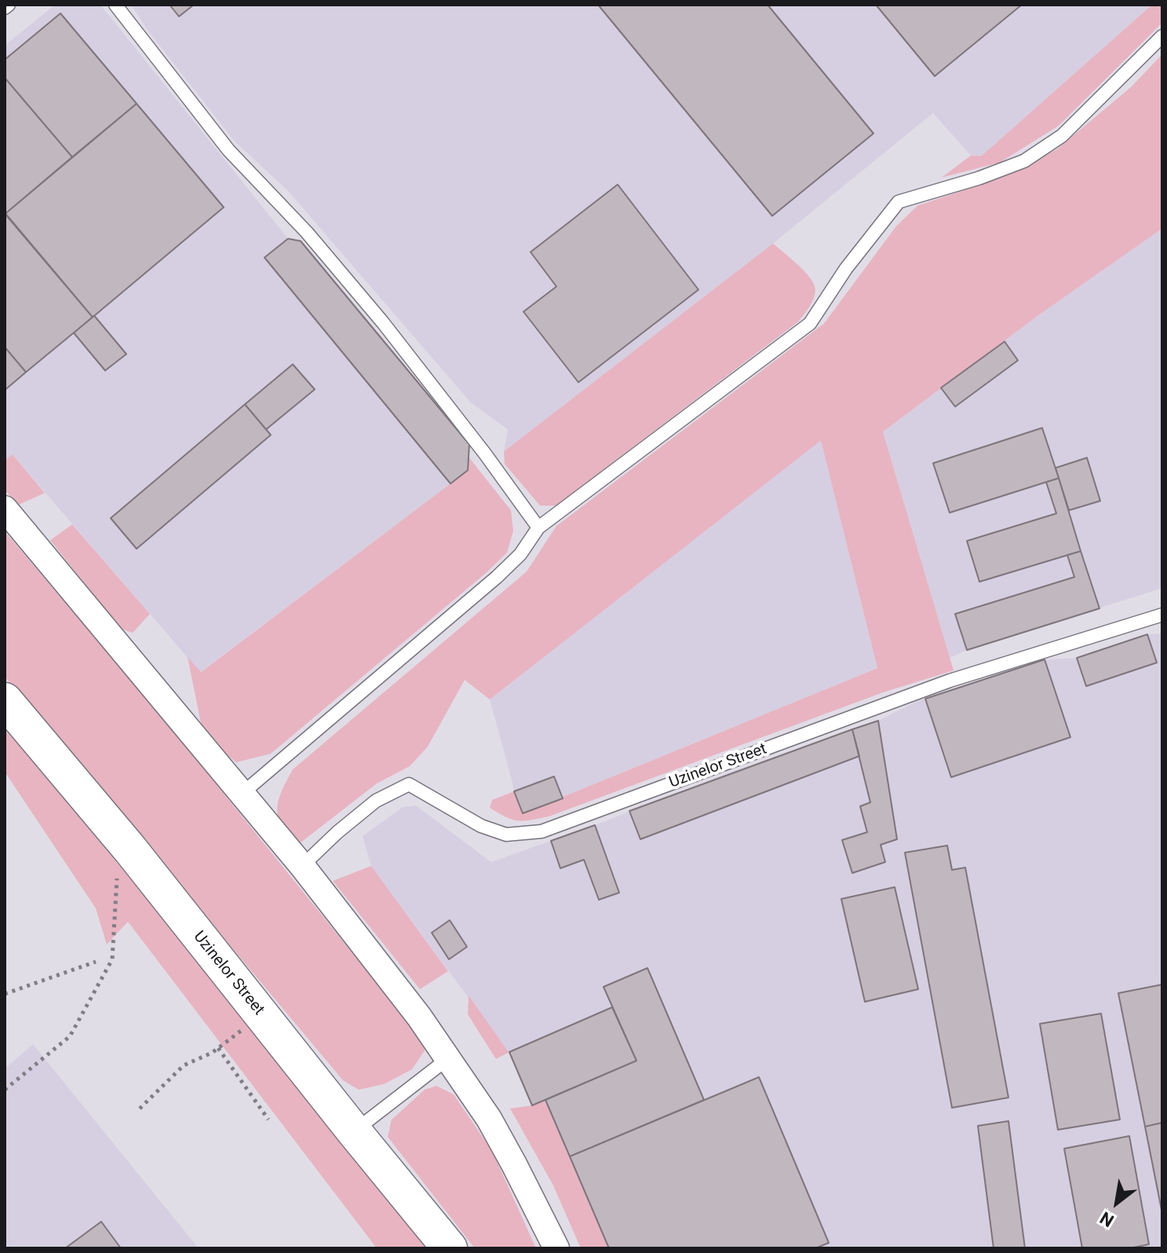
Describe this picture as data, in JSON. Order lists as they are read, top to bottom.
{
  "streets": {
    "street": ["Uzinelor Street"]
  },
  "north": "bottom left"
}
